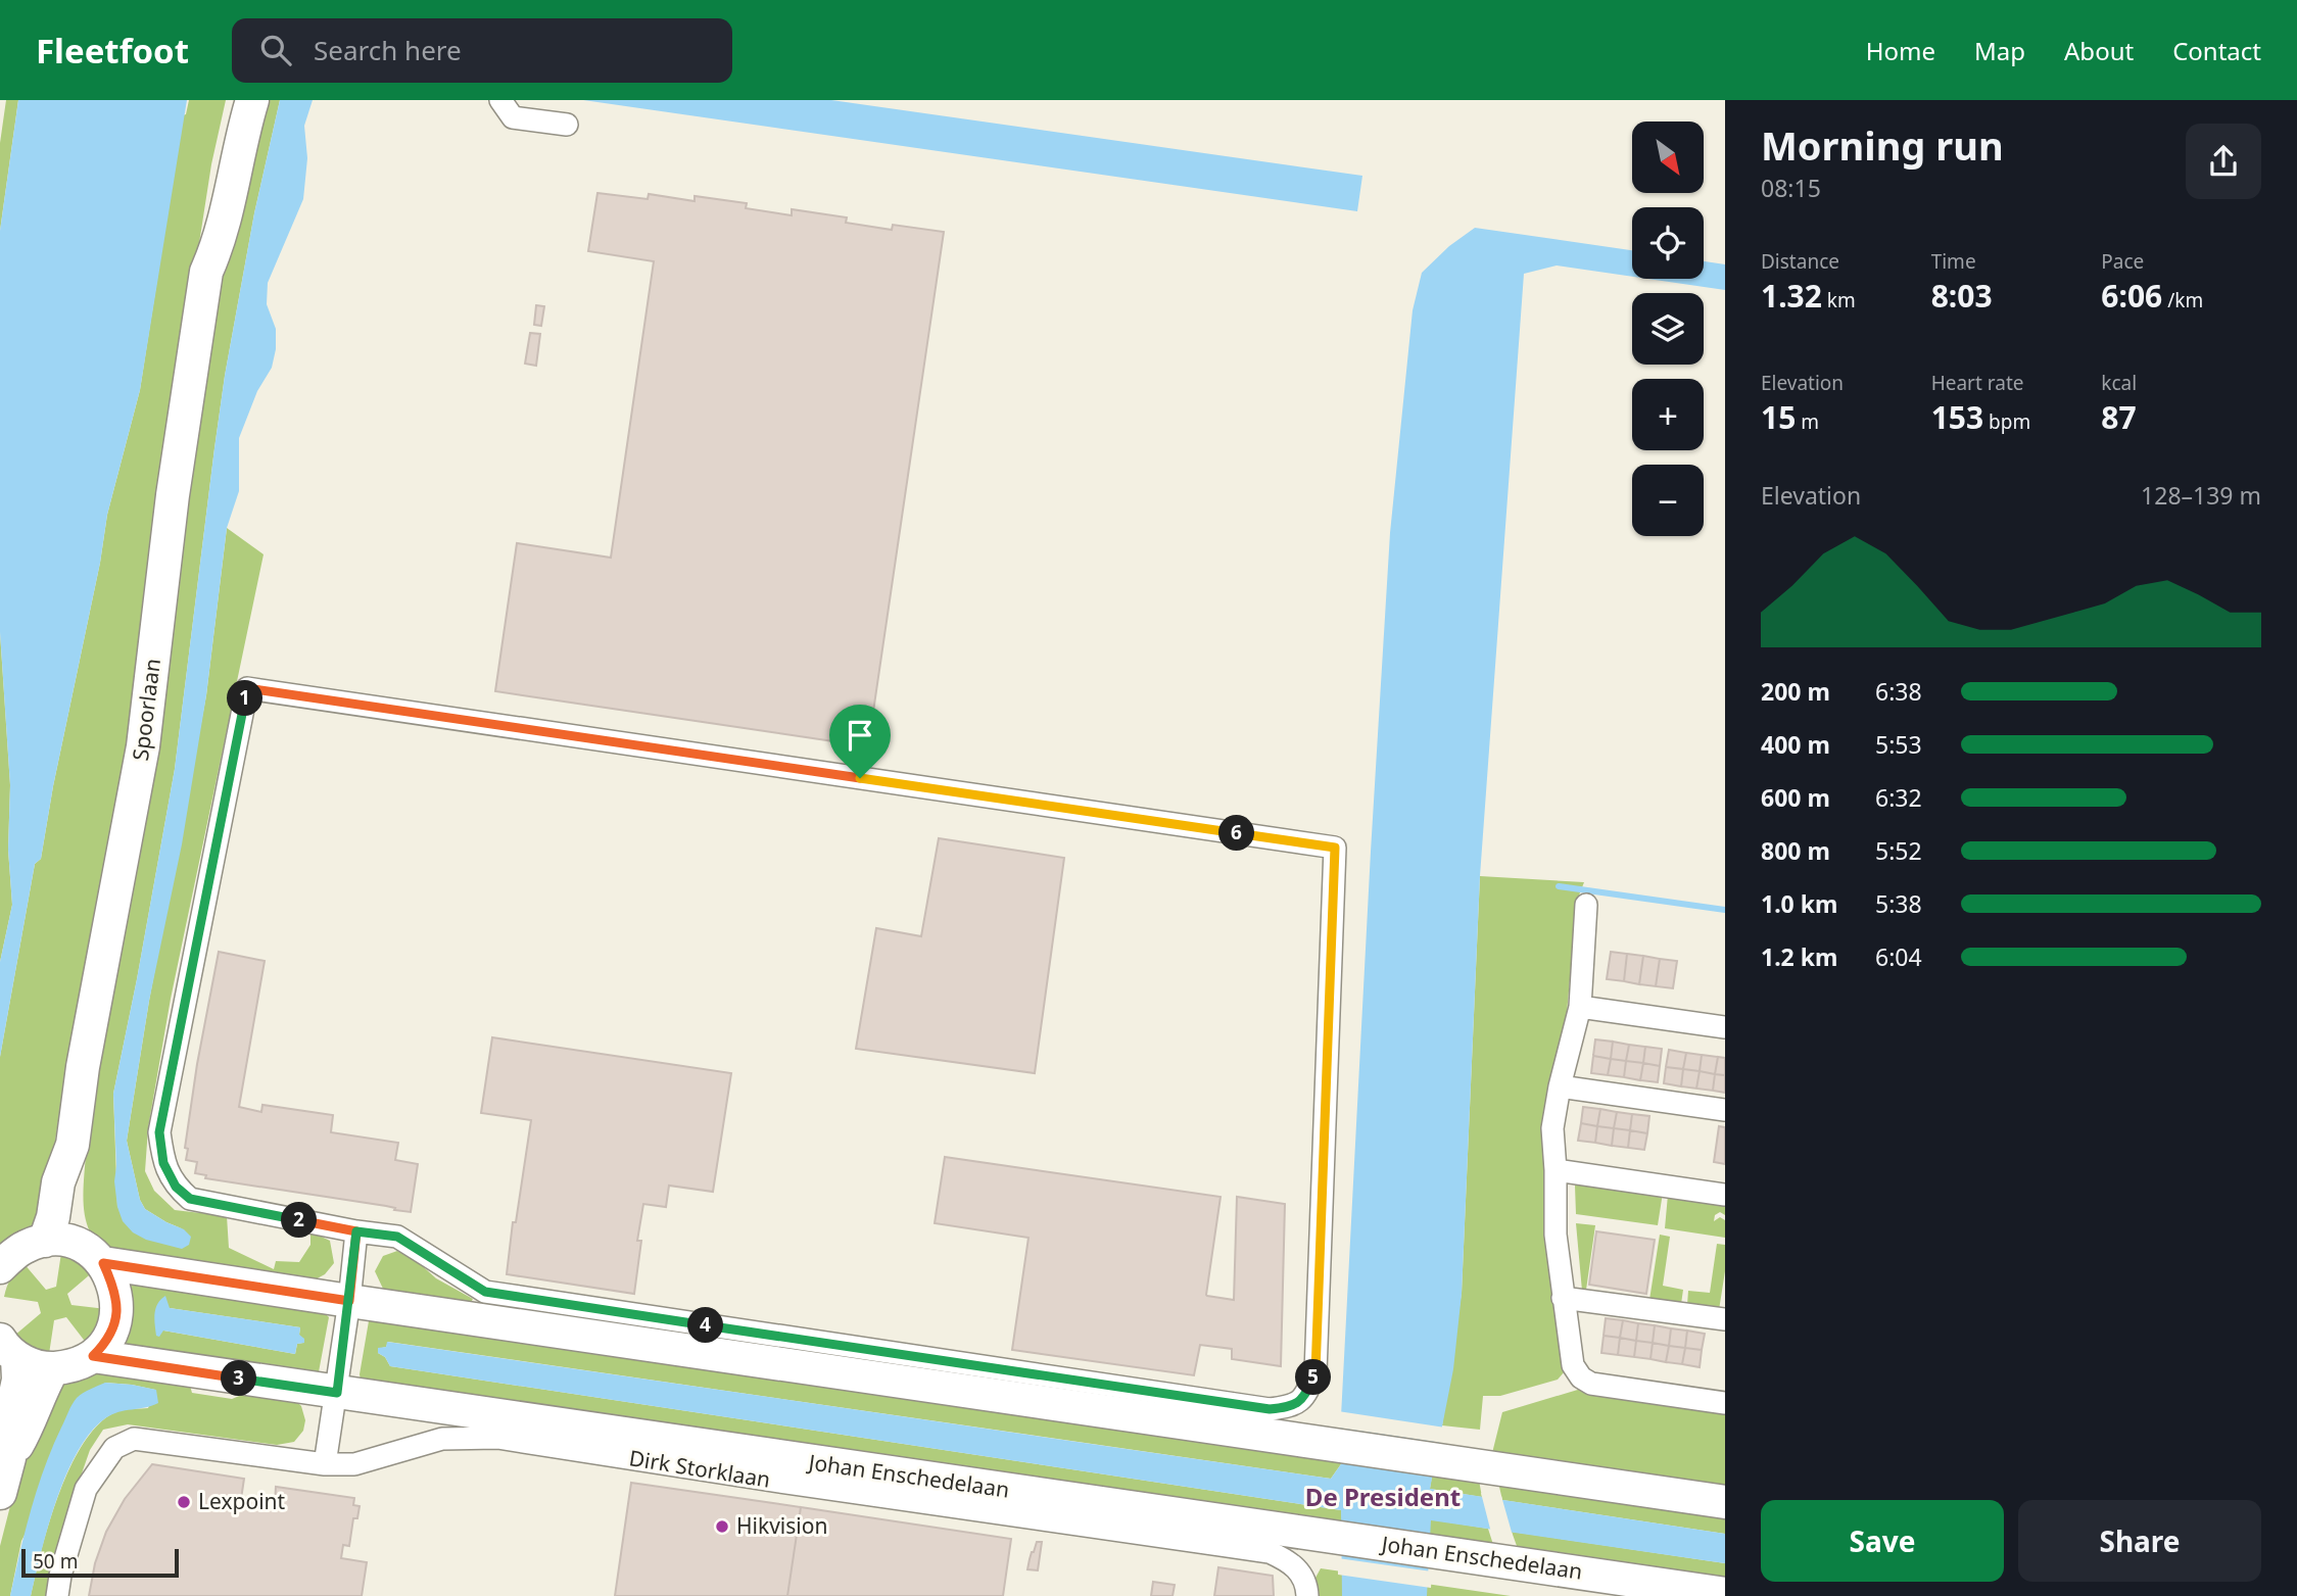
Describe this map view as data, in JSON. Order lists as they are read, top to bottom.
{
  "streets": {
    "street": ["Spoorlaan", "Dirk Storklaan", "Johan Enschedelaan"]
  },
  "crossings": [
    ["Spoorlaan", "Johan Enschedelaan"]
  ],
  "districts": ["De President"],
  "places": ["Lexpoint", "Hikvision"],
  "scale_bar": "50 m",
  "north": "bottom right",
  "page": {
    "header": "Fleetfoot",
    "search": "Search here",
    "nav": [
      "Home",
      "Map",
      "About",
      "Contact"
    ],
    "heading": ["Morning run", "08:15"],
    "map_buttons": ["+", "−"],
    "stats": [
      ["Distance", "1.32 km"],
      ["Time", "8:03"],
      ["Pace", "6:06 /km"],
      ["Elevation", "15 m"],
      ["Heart rate", "153 bpm"],
      ["kcal", "87"]
    ],
    "chart": ["Elevation", "128–139 m"],
    "list": [
      {
        "name": "200 m",
        "note": "6:38"
      },
      {
        "name": "400 m",
        "note": "5:53"
      },
      {
        "name": "600 m",
        "note": "6:32"
      },
      {
        "name": "800 m",
        "note": "5:52"
      },
      {
        "name": "1.0 km",
        "note": "5:38"
      },
      {
        "name": "1.2 km",
        "note": "6:04"
      }
    ],
    "pins": [
      "1",
      "6",
      "2",
      "4",
      "5",
      "3"
    ],
    "buttons": ["Save", "Share"],
    "scale": "50 m"
  }
}
